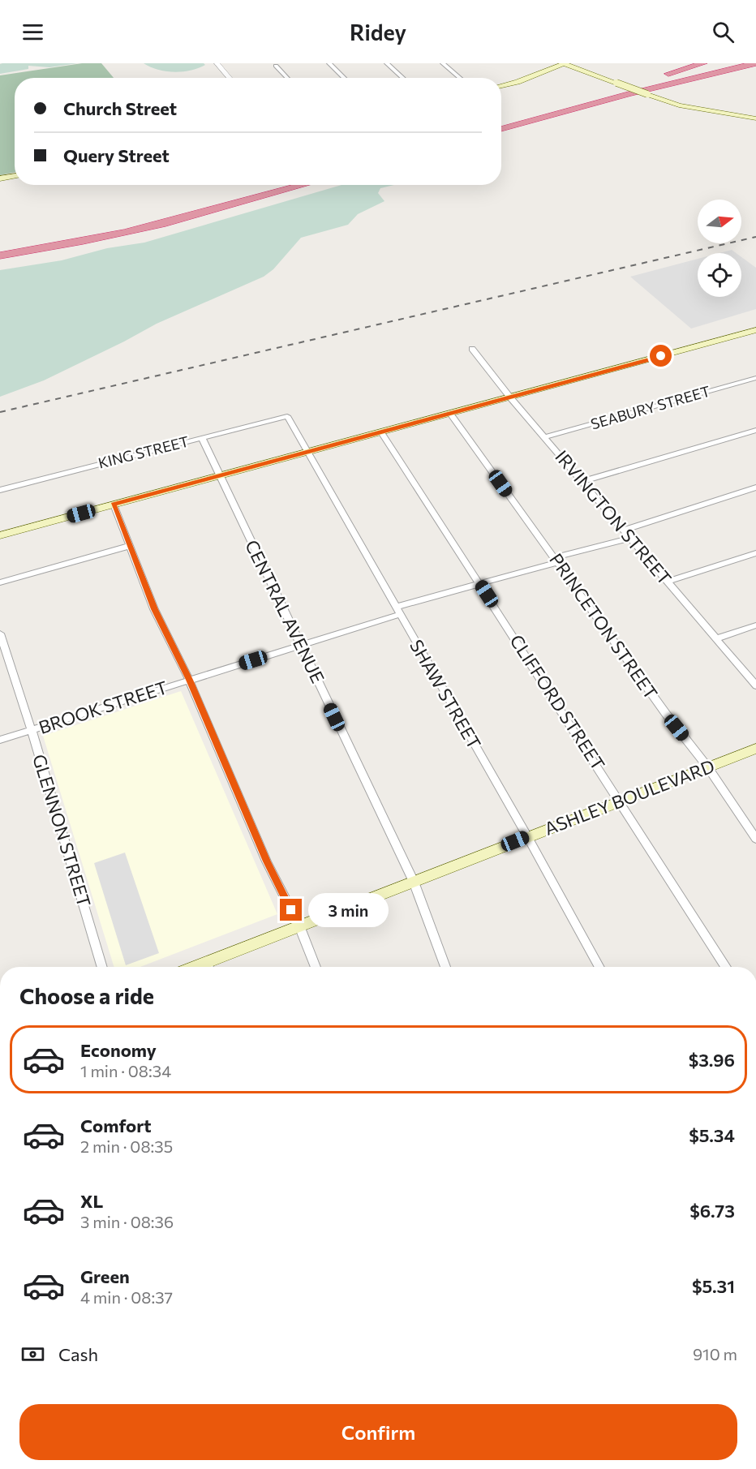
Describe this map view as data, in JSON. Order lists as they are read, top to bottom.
{
  "streets": {
    "main road": ["ASHLEY BOULEVARD"],
    "street": [
      "SEABURY STREET",
      "KING STREET",
      "IRVINGTON STREET",
      "CENTRAL AVENUE",
      "PRINCETON STREET",
      "SHAW STREET",
      "CLIFFORD STREET",
      "BROOK STREET",
      "GLENNON STREET"
    ]
  },
  "crossings": [
    ["SEABURY STREET", "IRVINGTON STREET"],
    ["KING STREET", "CENTRAL AVENUE"],
    ["KING STREET", "SHAW STREET"],
    ["IRVINGTON STREET", "BROOK STREET"],
    ["CENTRAL AVENUE", "BROOK STREET"],
    ["CENTRAL AVENUE", "ASHLEY BOULEVARD"],
    ["PRINCETON STREET", "BROOK STREET"],
    ["PRINCETON STREET", "ASHLEY BOULEVARD"],
    ["SHAW STREET", "BROOK STREET"],
    ["SHAW STREET", "ASHLEY BOULEVARD"],
    ["CLIFFORD STREET", "BROOK STREET"],
    ["CLIFFORD STREET", "ASHLEY BOULEVARD"],
    ["BROOK STREET", "GLENNON STREET"]
  ],
  "north": "right",
  "page": {
    "header": "Ridey",
    "banner": ["Church Street", "Query Street"],
    "bubble": "3 min",
    "heading": "Choose a ride",
    "list": [
      {
        "name": "Economy",
        "note": "1 min · 08:34",
        "value": "$3.96"
      },
      {
        "name": "Comfort",
        "note": "2 min · 08:35",
        "value": "$5.34"
      },
      {
        "name": "XL",
        "note": "3 min · 08:36",
        "value": "$6.73"
      },
      {
        "name": "Green",
        "note": "4 min · 08:37",
        "value": "$5.31"
      }
    ],
    "pay": ["Cash", "910 m"],
    "buttons": "Confirm"
  }
}
